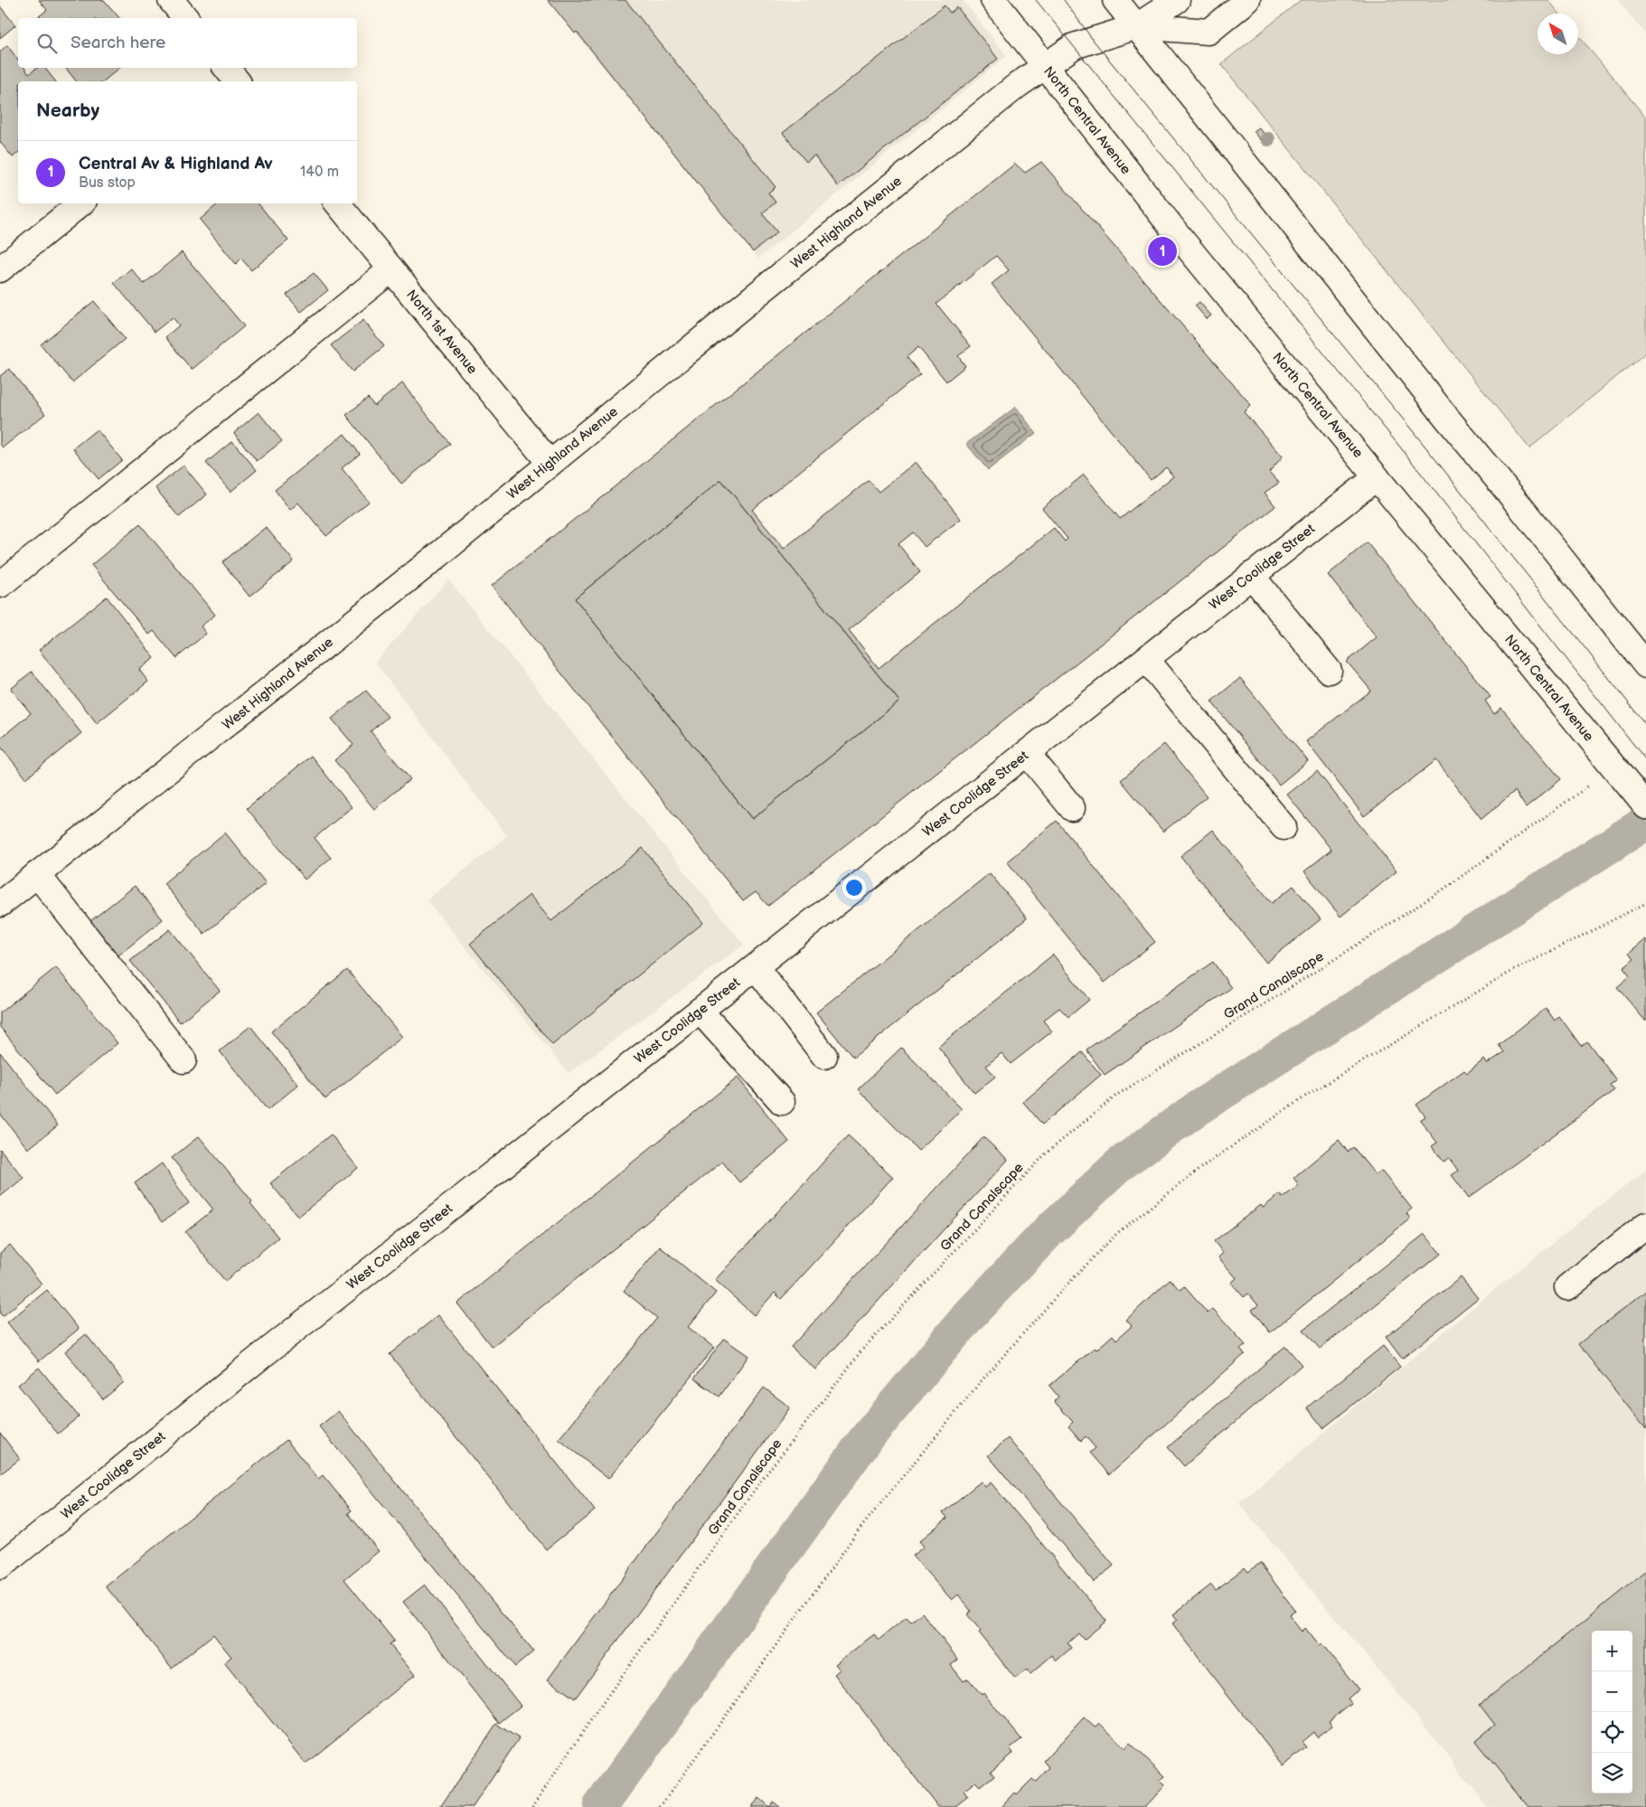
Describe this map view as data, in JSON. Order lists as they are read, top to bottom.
{
  "streets": {
    "street": [
      "North Central Avenue",
      "West Highland Avenue",
      "North 1st Avenue",
      "West Coolidge Street"
    ],
    "path": ["Grand Canalscape"]
  },
  "crossings": [
    ["North Central Avenue", "West Highland Avenue"],
    ["North Central Avenue", "West Coolidge Street"],
    ["West Highland Avenue", "North 1st Avenue"]
  ],
  "north": "top left",
  "page": {
    "search": "Search here",
    "heading": "Nearby",
    "list": [
      {
        "mark": "1",
        "name": "Central Av & Highland Av",
        "note": "Bus stop",
        "value": "140 m"
      }
    ],
    "pins": "1",
    "map_buttons": ["+", "−"]
  }
}
